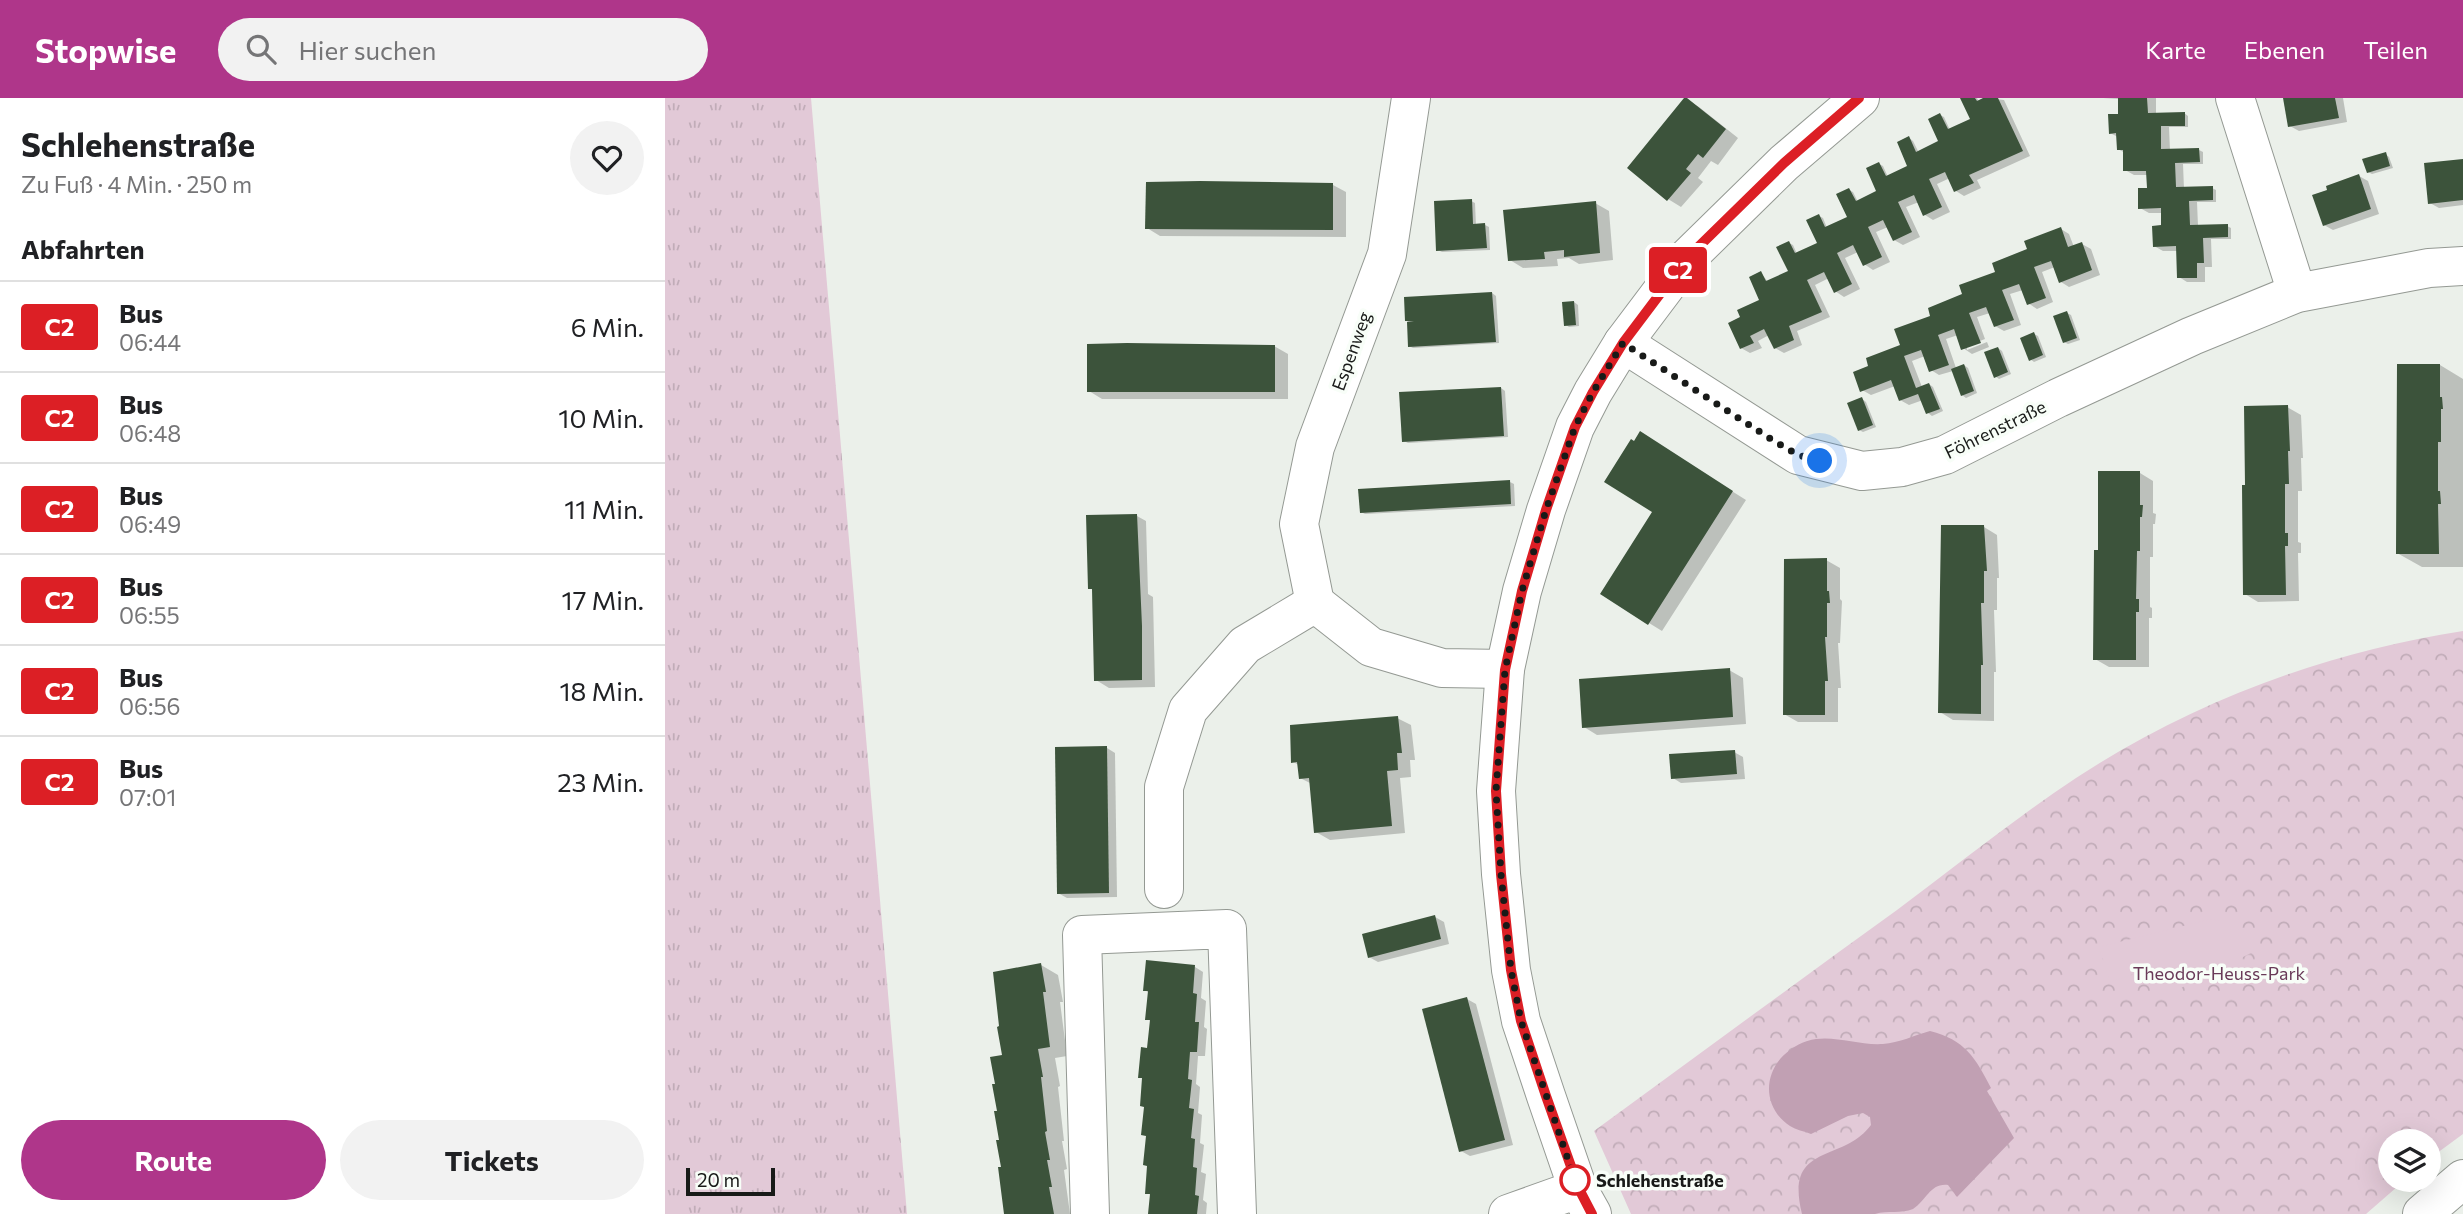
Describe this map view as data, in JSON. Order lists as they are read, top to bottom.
{
  "streets": {
    "street": ["Espenweg", "Föhrenstraße"]
  },
  "parks": ["Theodor-Heuss-Park"],
  "places": ["Schlehenstraße"],
  "lines": ["bus line C2"],
  "scale_bar": "20 m",
  "page": {
    "header": "Stopwise",
    "search": "Hier suchen",
    "nav": ["Karte", "Ebenen", "Teilen"],
    "heading": [
      ["Schlehenstraße", "Zu Fuß · 4 Min. · 250 m"],
      "Abfahrten"
    ],
    "on_map": "C2",
    "list": [
      {
        "mark": "C2",
        "name": "Bus",
        "note": "06:44",
        "value": "6 Min."
      },
      {
        "mark": "C2",
        "name": "Bus",
        "note": "06:48",
        "value": "10 Min."
      },
      {
        "mark": "C2",
        "name": "Bus",
        "note": "06:49",
        "value": "11 Min."
      },
      {
        "mark": "C2",
        "name": "Bus",
        "note": "06:55",
        "value": "17 Min."
      },
      {
        "mark": "C2",
        "name": "Bus",
        "note": "06:56",
        "value": "18 Min."
      },
      {
        "mark": "C2",
        "name": "Bus",
        "note": "07:01",
        "value": "23 Min."
      }
    ],
    "buttons": ["Route", "Tickets"],
    "scale": "20 m"
  }
}
